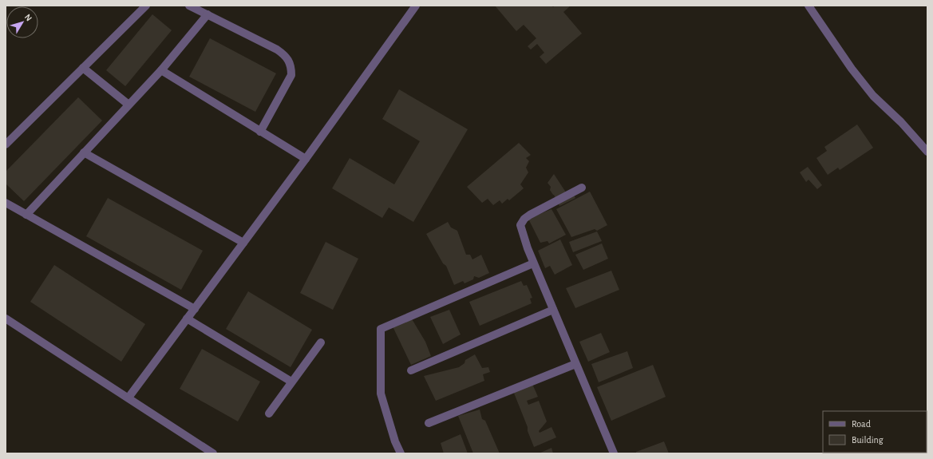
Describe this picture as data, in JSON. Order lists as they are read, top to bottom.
{
  "legend": ["Road", "Building"],
  "north": "top right"
}
